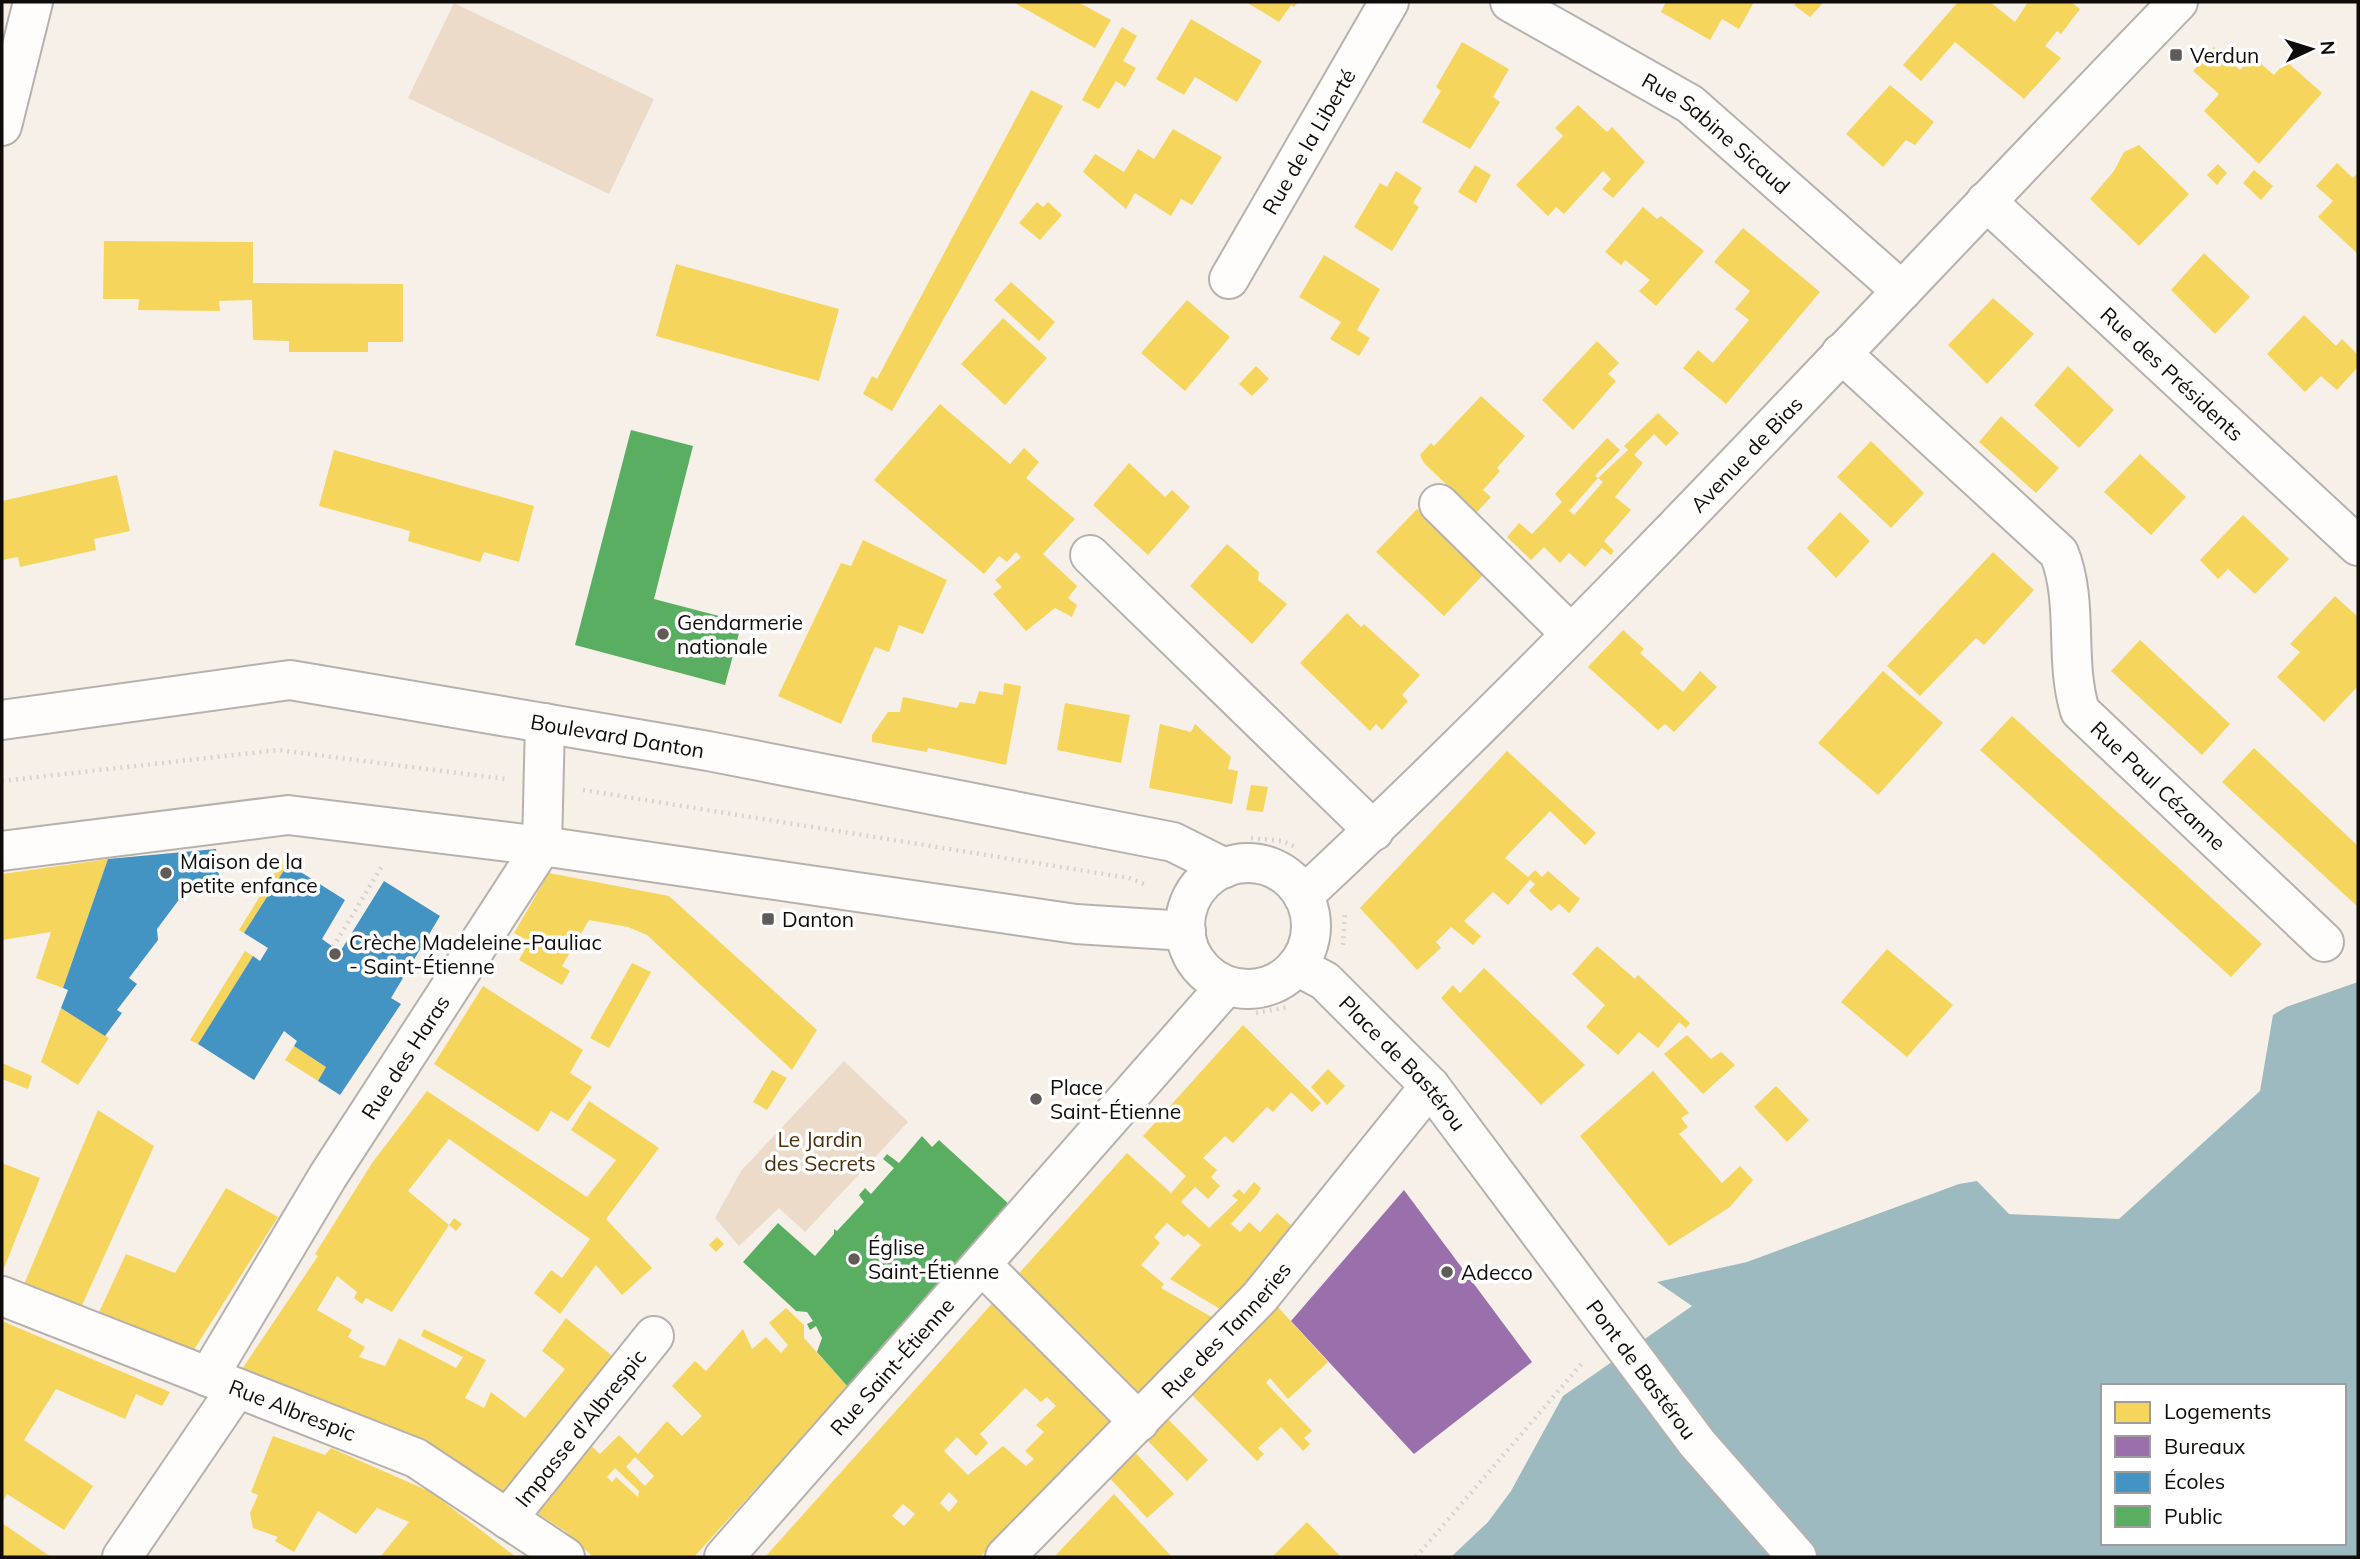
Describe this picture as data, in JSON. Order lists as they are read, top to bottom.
{
  "streets": {
    "street": [
      "Rue Sabine Sicaud",
      "Rue de la Liberté",
      "Rue des Présidents",
      "Avenue de Bias",
      "Boulevard Danton",
      "Rue Paul Cézanne",
      "Rue des Haras",
      "Place de Bastérou",
      "Rue des Tanneries",
      "Rue Saint-Étienne",
      "Pont de Bastérou",
      "Rue Albrespic",
      "Impasse d'Albrespic"
    ]
  },
  "crossings": [
    ["Rue Sabine Sicaud", "Avenue de Bias"],
    ["Rue des Présidents", "Avenue de Bias"],
    ["Avenue de Bias", "Rue Paul Cézanne"],
    ["Rue des Haras", "Rue Albrespic"],
    ["Place de Bastérou", "Rue des Tanneries"],
    ["Place de Bastérou", "Pont de Bastérou"],
    ["Rue Albrespic", "Impasse d'Albrespic"]
  ],
  "parks": ["Le Jardin des Secrets"],
  "places": {
    "transit": ["Verdun", "Danton"],
    "other": [
      "Gendarmerie nationale",
      "Maison de la petite enfance",
      "Crèche Madeleine-Pauliac - Saint-Étienne",
      "Place Saint-Étienne",
      "Église Saint-Étienne",
      "Adecco"
    ]
  },
  "legend": [
    "Logements",
    "Bureaux",
    "Écoles",
    "Public"
  ],
  "north": "right"
}
